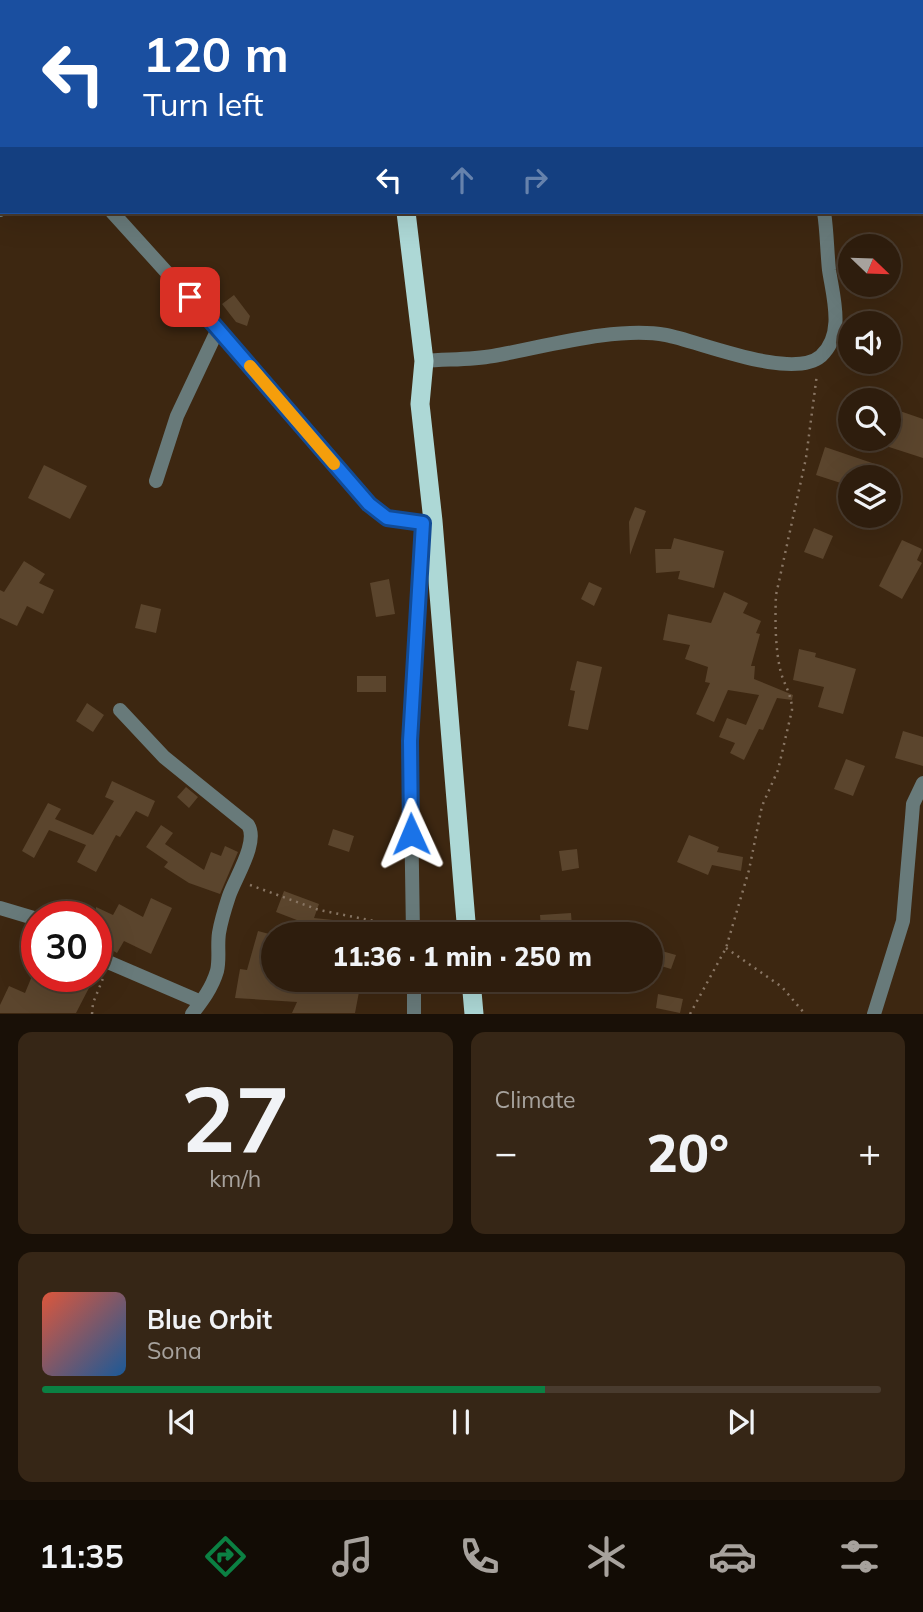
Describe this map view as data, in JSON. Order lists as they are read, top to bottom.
{
  "north": "bottom right",
  "page": {
    "turn": ["120 m", "Turn left"],
    "limit": "30",
    "trip": "11:36 · 1 min · 250 m",
    "tile": [
      ["27", "km/h"],
      "Climate"
    ],
    "heat": ["−", "20°", "+"],
    "song": ["Blue Orbit", "Sona"],
    "tabs": "11:35"
  }
}
